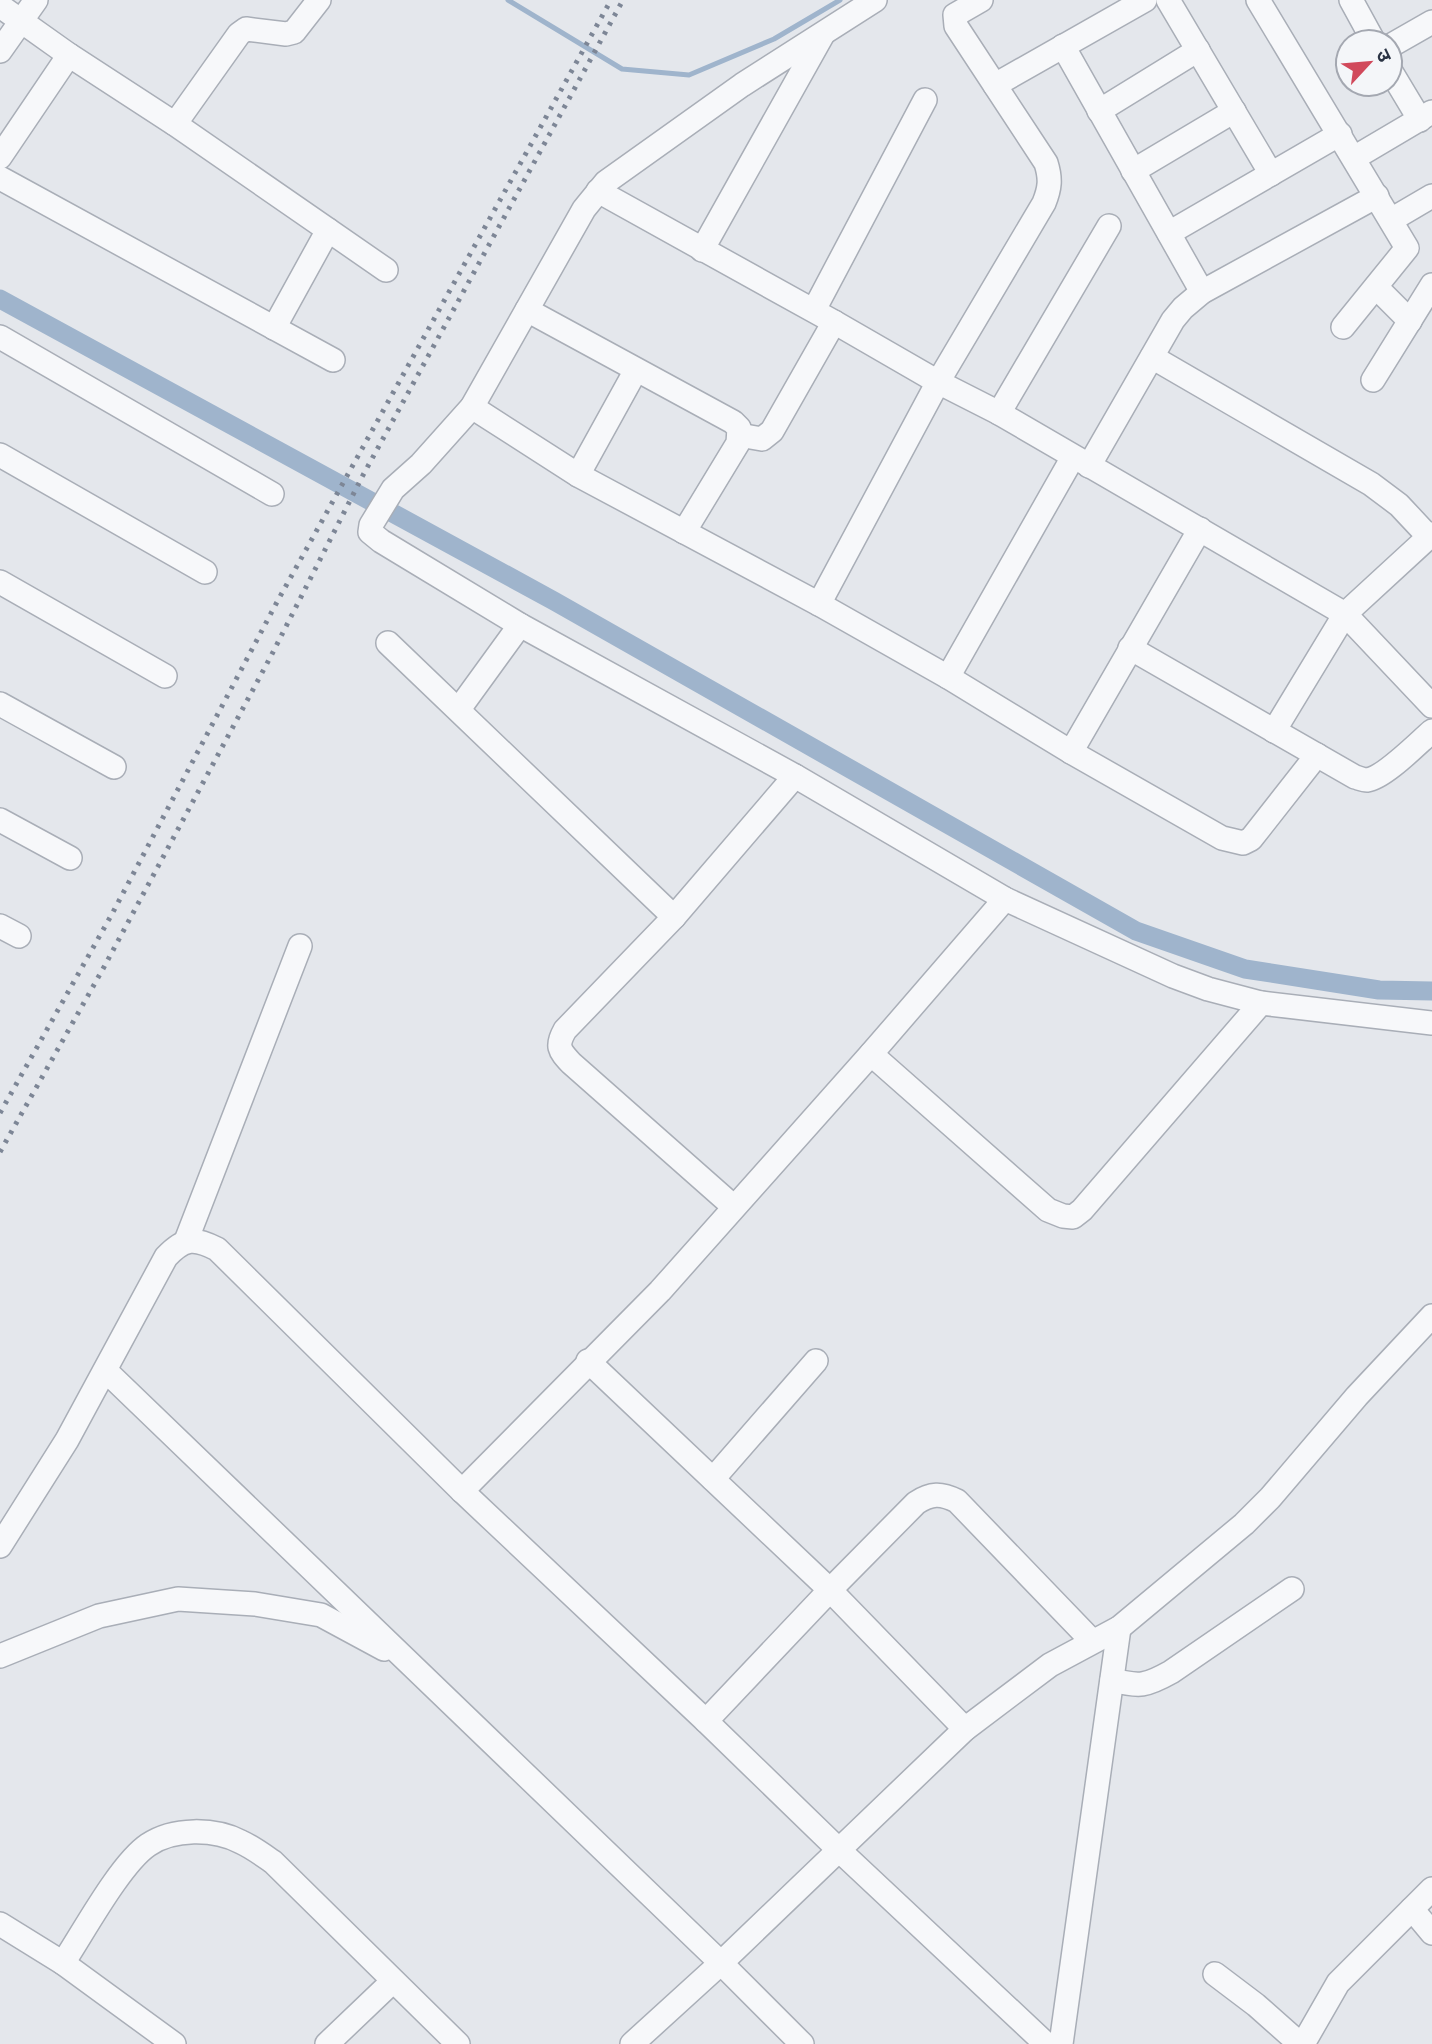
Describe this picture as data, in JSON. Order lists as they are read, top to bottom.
{
  "north": "top right"
}
